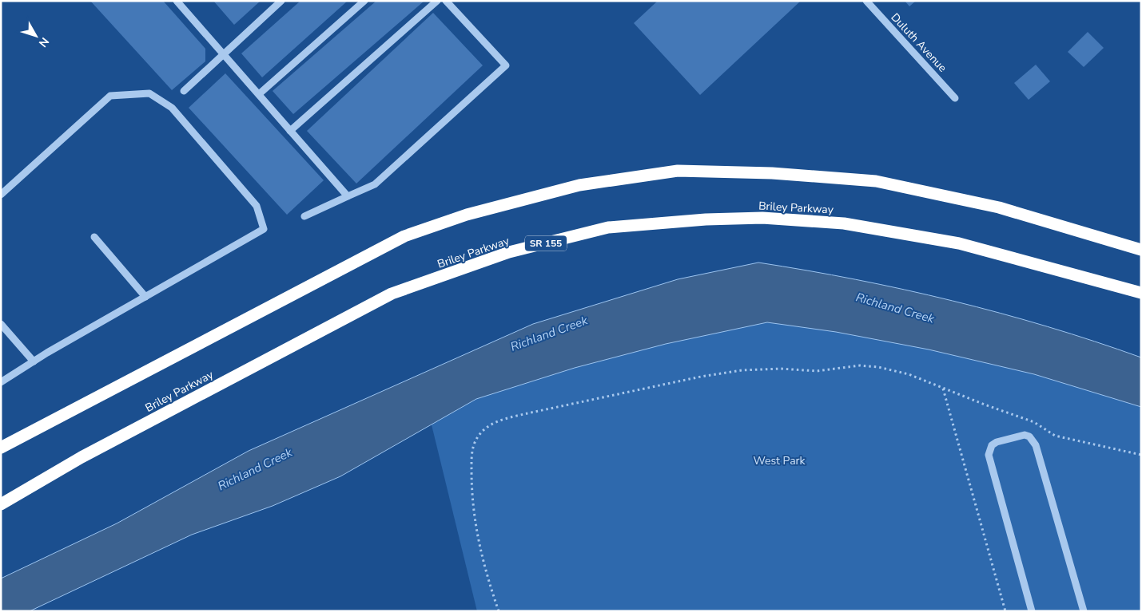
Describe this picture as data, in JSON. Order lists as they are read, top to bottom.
{
  "streets": {
    "highway": ["Briley Parkway", "SR 155"],
    "street": ["Duluth Avenue"]
  },
  "water": ["Richland Creek"],
  "parks": ["West Park"],
  "north": "bottom right"
}
